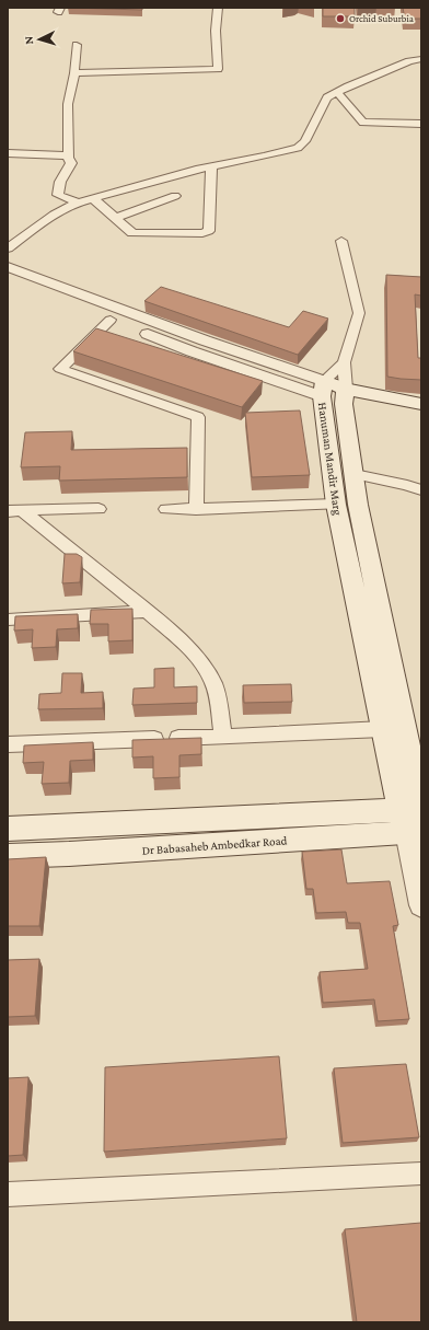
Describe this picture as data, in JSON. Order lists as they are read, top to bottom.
{
  "streets": {
    "main road": ["Hanuman Mandir Marg", "Dr Babasaheb Ambedkar Road"]
  },
  "crossings": [
    ["Hanuman Mandir Marg", "Dr Babasaheb Ambedkar Road"]
  ],
  "places": ["Orchid Suburbia"],
  "north": "left"
}
